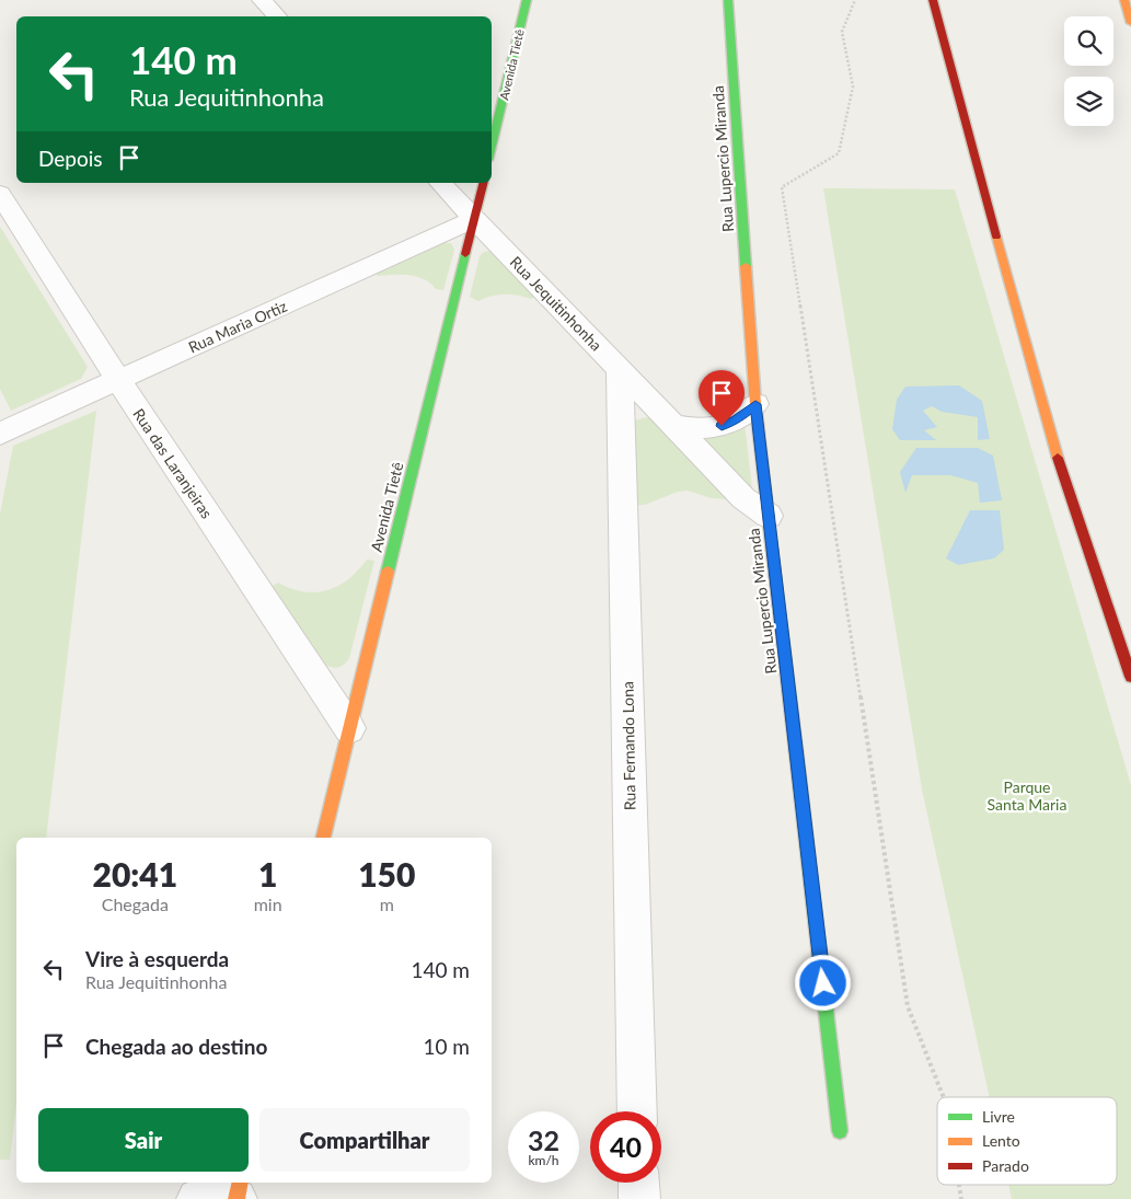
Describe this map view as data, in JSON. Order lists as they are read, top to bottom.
{
  "streets": {
    "street": [
      "Avenida Tietê",
      "Rua Lupercio Miranda",
      "Rua Jequitinhonha",
      "Rua Maria Ortiz",
      "Rua das Laranjeiras",
      "Rua Fernando Lona"
    ]
  },
  "crossings": [
    ["Avenida Tietê", "Rua Jequitinhonha"],
    ["Avenida Tietê", "Rua Maria Ortiz"],
    ["Avenida Tietê", "Rua das Laranjeiras"],
    ["Rua Lupercio Miranda", "Rua Jequitinhonha"],
    ["Rua Jequitinhonha", "Rua Maria Ortiz"],
    ["Rua Jequitinhonha", "Rua Fernando Lona"],
    ["Rua Maria Ortiz", "Rua das Laranjeiras"]
  ],
  "parks": ["Parque Santa Maria"],
  "legend": ["Livre", "Lento", "Parado"],
  "page": {
    "turn": ["140 m", "Rua Jequitinhonha"],
    "then": "Depois",
    "eta": [
      "20:41",
      "Chegada",
      "1",
      "min",
      "150",
      "m"
    ],
    "list": [
      {
        "name": "Vire à esquerda",
        "note": "Rua Jequitinhonha",
        "value": "140 m"
      },
      {
        "name": "Chegada ao destino",
        "value": "10 m"
      }
    ],
    "buttons": ["Sair", "Compartilhar"],
    "speed": "32 km/h",
    "limit": "40"
  }
}
